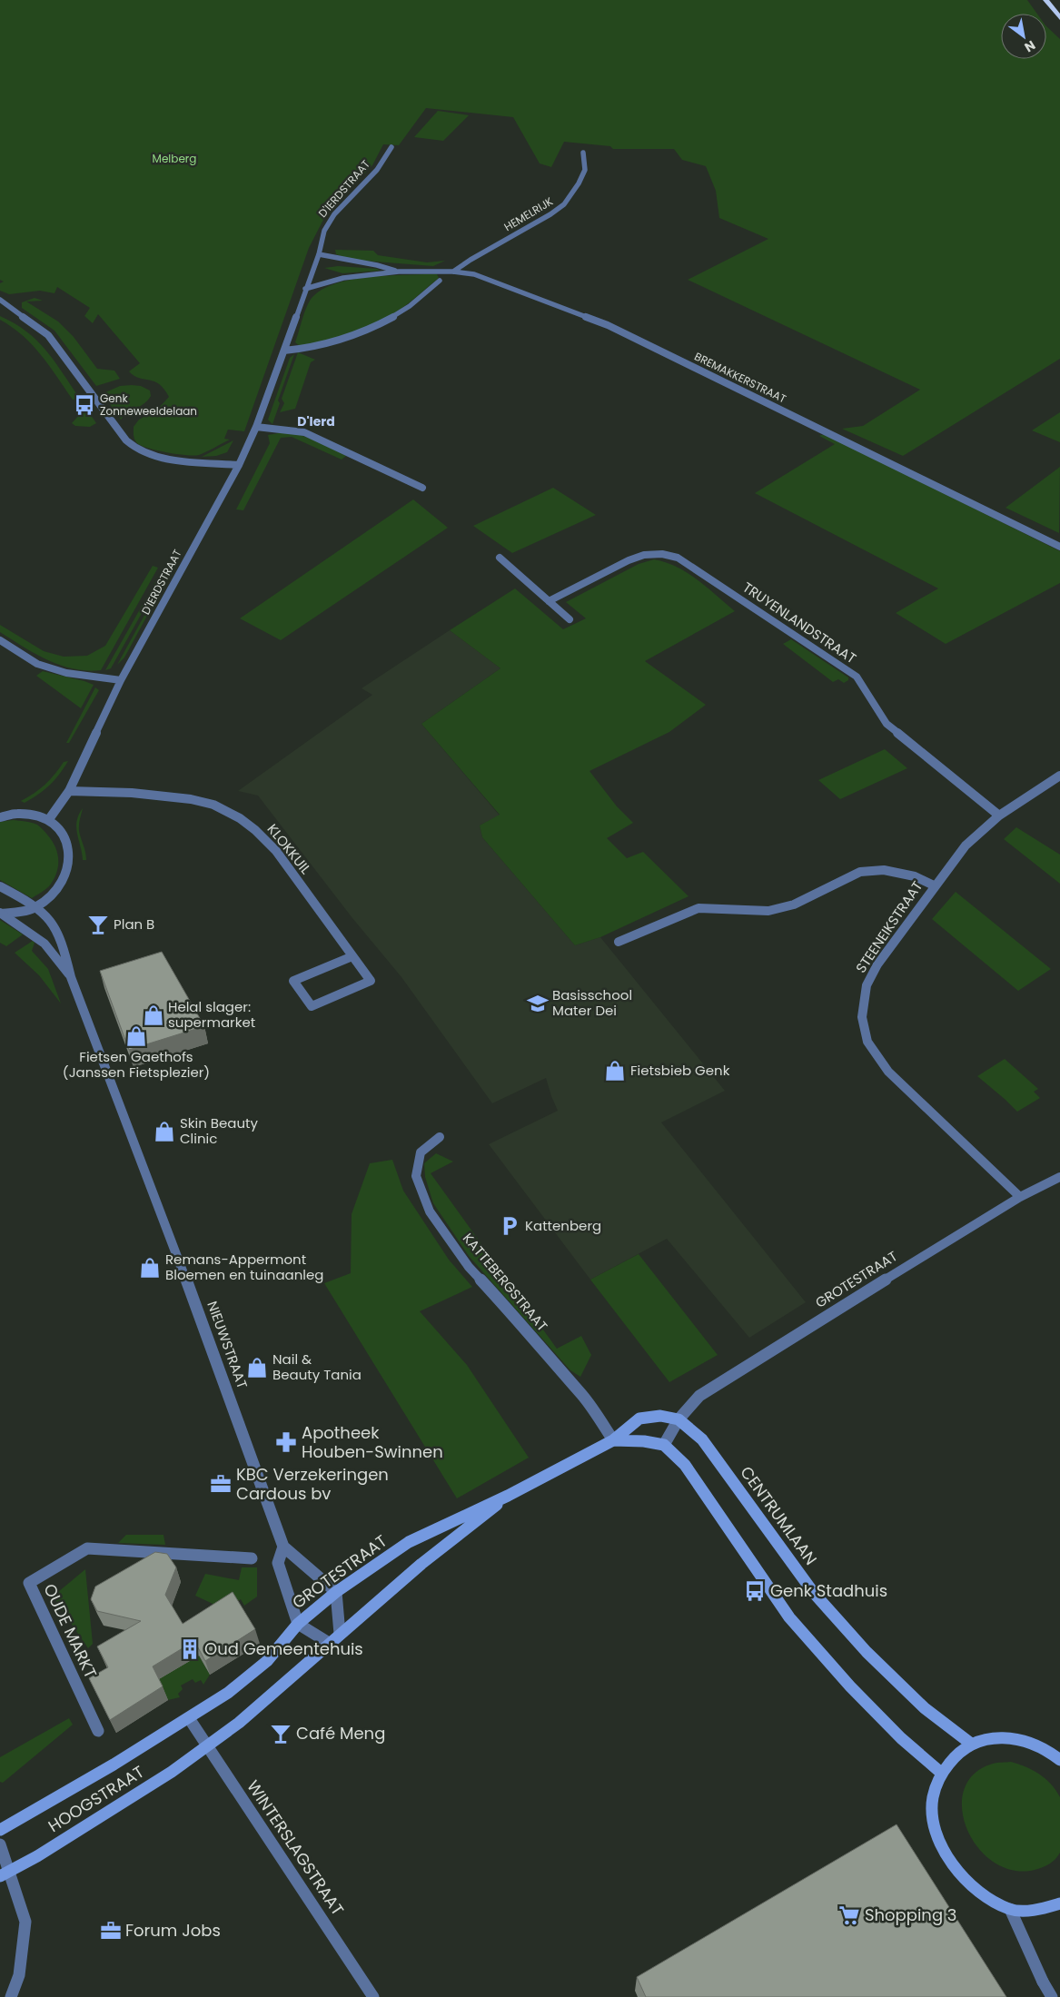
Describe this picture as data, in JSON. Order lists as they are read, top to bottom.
{
  "streets": {
    "main road": ["GROTESTRAAT", "CENTRUMLAAN", "HOOGSTRAAT"],
    "street": [
      "D'IERDSTRAAT",
      "HEMELRIJK",
      "BREMAKKERSTRAAT",
      "TRUYENLANDSTRAAT",
      "KLOKKUIL",
      "STEENEIKSTRAAT",
      "KATTEBERGSTRAAT",
      "NIEUWSTRAAT",
      "OUDE MARKT",
      "WINTERSLAGSTRAAT"
    ]
  },
  "crossings": [
    ["D'IERDSTRAAT", "BREMAKKERSTRAAT"],
    ["D'IERDSTRAAT", "KLOKKUIL"],
    ["HEMELRIJK", "BREMAKKERSTRAAT"],
    ["TRUYENLANDSTRAAT", "STEENEIKSTRAAT"],
    ["STEENEIKSTRAAT", "GROTESTRAAT"],
    ["GROTESTRAAT", "KATTEBERGSTRAAT"],
    ["GROTESTRAAT", "NIEUWSTRAAT"],
    ["GROTESTRAAT", "CENTRUMLAAN"],
    ["GROTESTRAAT", "HOOGSTRAAT"],
    ["GROTESTRAAT", "WINTERSLAGSTRAAT"],
    ["HOOGSTRAAT", "WINTERSLAGSTRAAT"]
  ],
  "districts": ["D'Ierd"],
  "parks": ["Melberg"],
  "places": {
    "bus stop": ["Genk Zonneweeldelaan", "Genk Stadhuis"],
    "bar": ["Plan B", "Café Meng"],
    "school or university": ["Basisschool Mater Dei"],
    "shop": [
      "Helal slager: supermarket",
      "Fietsen Gaethofs (Janssen Fietsplezier)",
      "Fietsbieb Genk",
      "Skin Beauty Clinic",
      "Remans-Appermont Bloemen en tuinaanleg",
      "Nail & Beauty Tania"
    ],
    "parking": ["Kattenberg"],
    "pharmacy": ["Apotheek Houben-Swinnen"],
    "office": ["KBC Verzekeringen Cardous bv", "Forum Jobs"],
    "building": ["Oud Gemeentehuis"],
    "supermarket": ["Shopping 3"]
  },
  "north": "bottom right"
}
